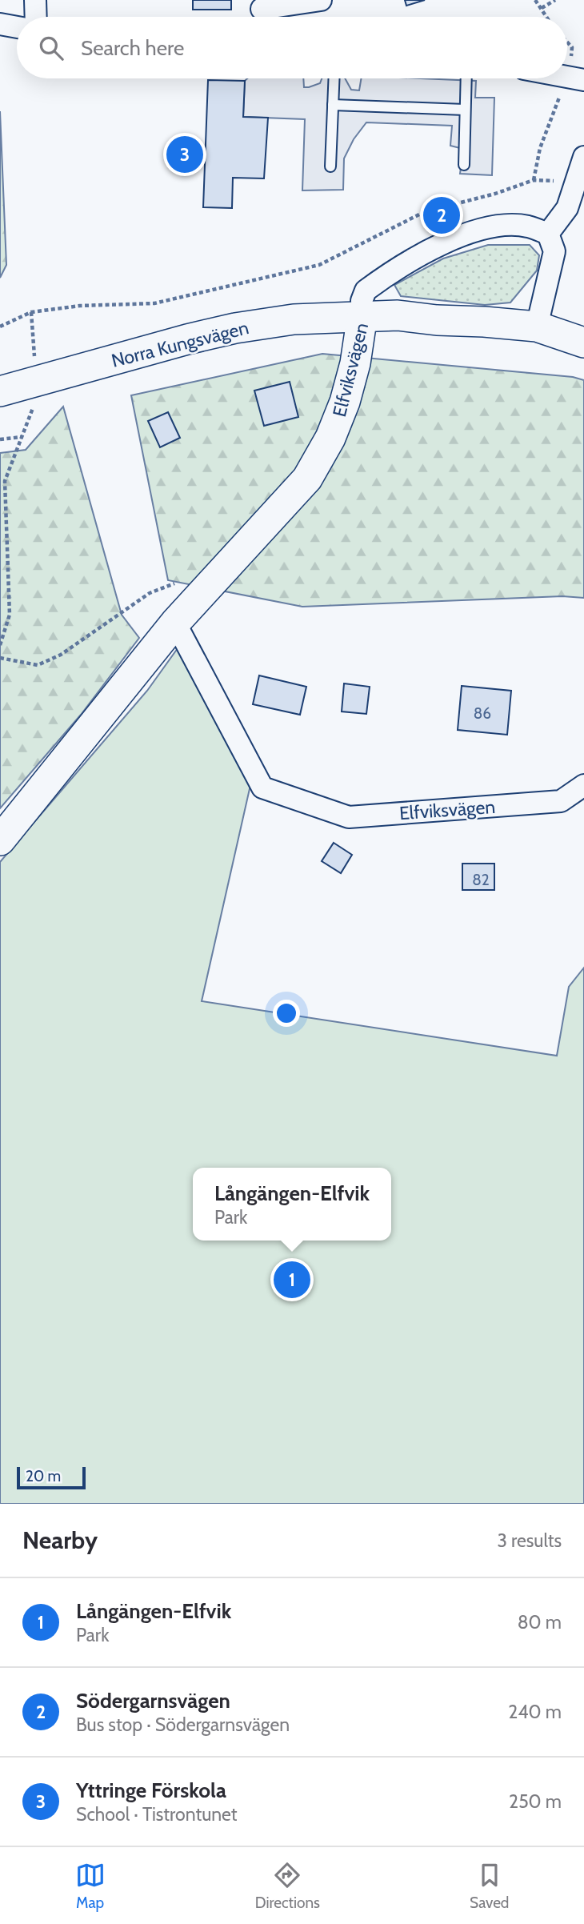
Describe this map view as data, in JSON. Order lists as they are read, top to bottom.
{
  "streets": {
    "street": ["Norra Kungsvägen", "Elfviksvägen"]
  },
  "crossings": [
    ["Norra Kungsvägen", "Elfviksvägen"]
  ],
  "house_numbers": ["86", "82"],
  "scale_bar": "20 m",
  "page": {
    "search": "Search here",
    "pins": ["3", "2", "1"],
    "popup": ["Långängen-Elfvik", "Park"],
    "scale": "20 m",
    "heading": ["Nearby", "3 results"],
    "list": [
      {
        "mark": "1",
        "name": "Långängen-Elfvik",
        "note": "Park",
        "value": "80 m"
      },
      {
        "mark": "2",
        "name": "Södergarnsvägen",
        "note": "Bus stop · Södergarnsvägen",
        "value": "240 m"
      },
      {
        "mark": "3",
        "name": "Yttringe Förskola",
        "note": "School · Tistrontunet",
        "value": "250 m"
      }
    ],
    "nav": ["Map", "Directions", "Saved"]
  }
}
